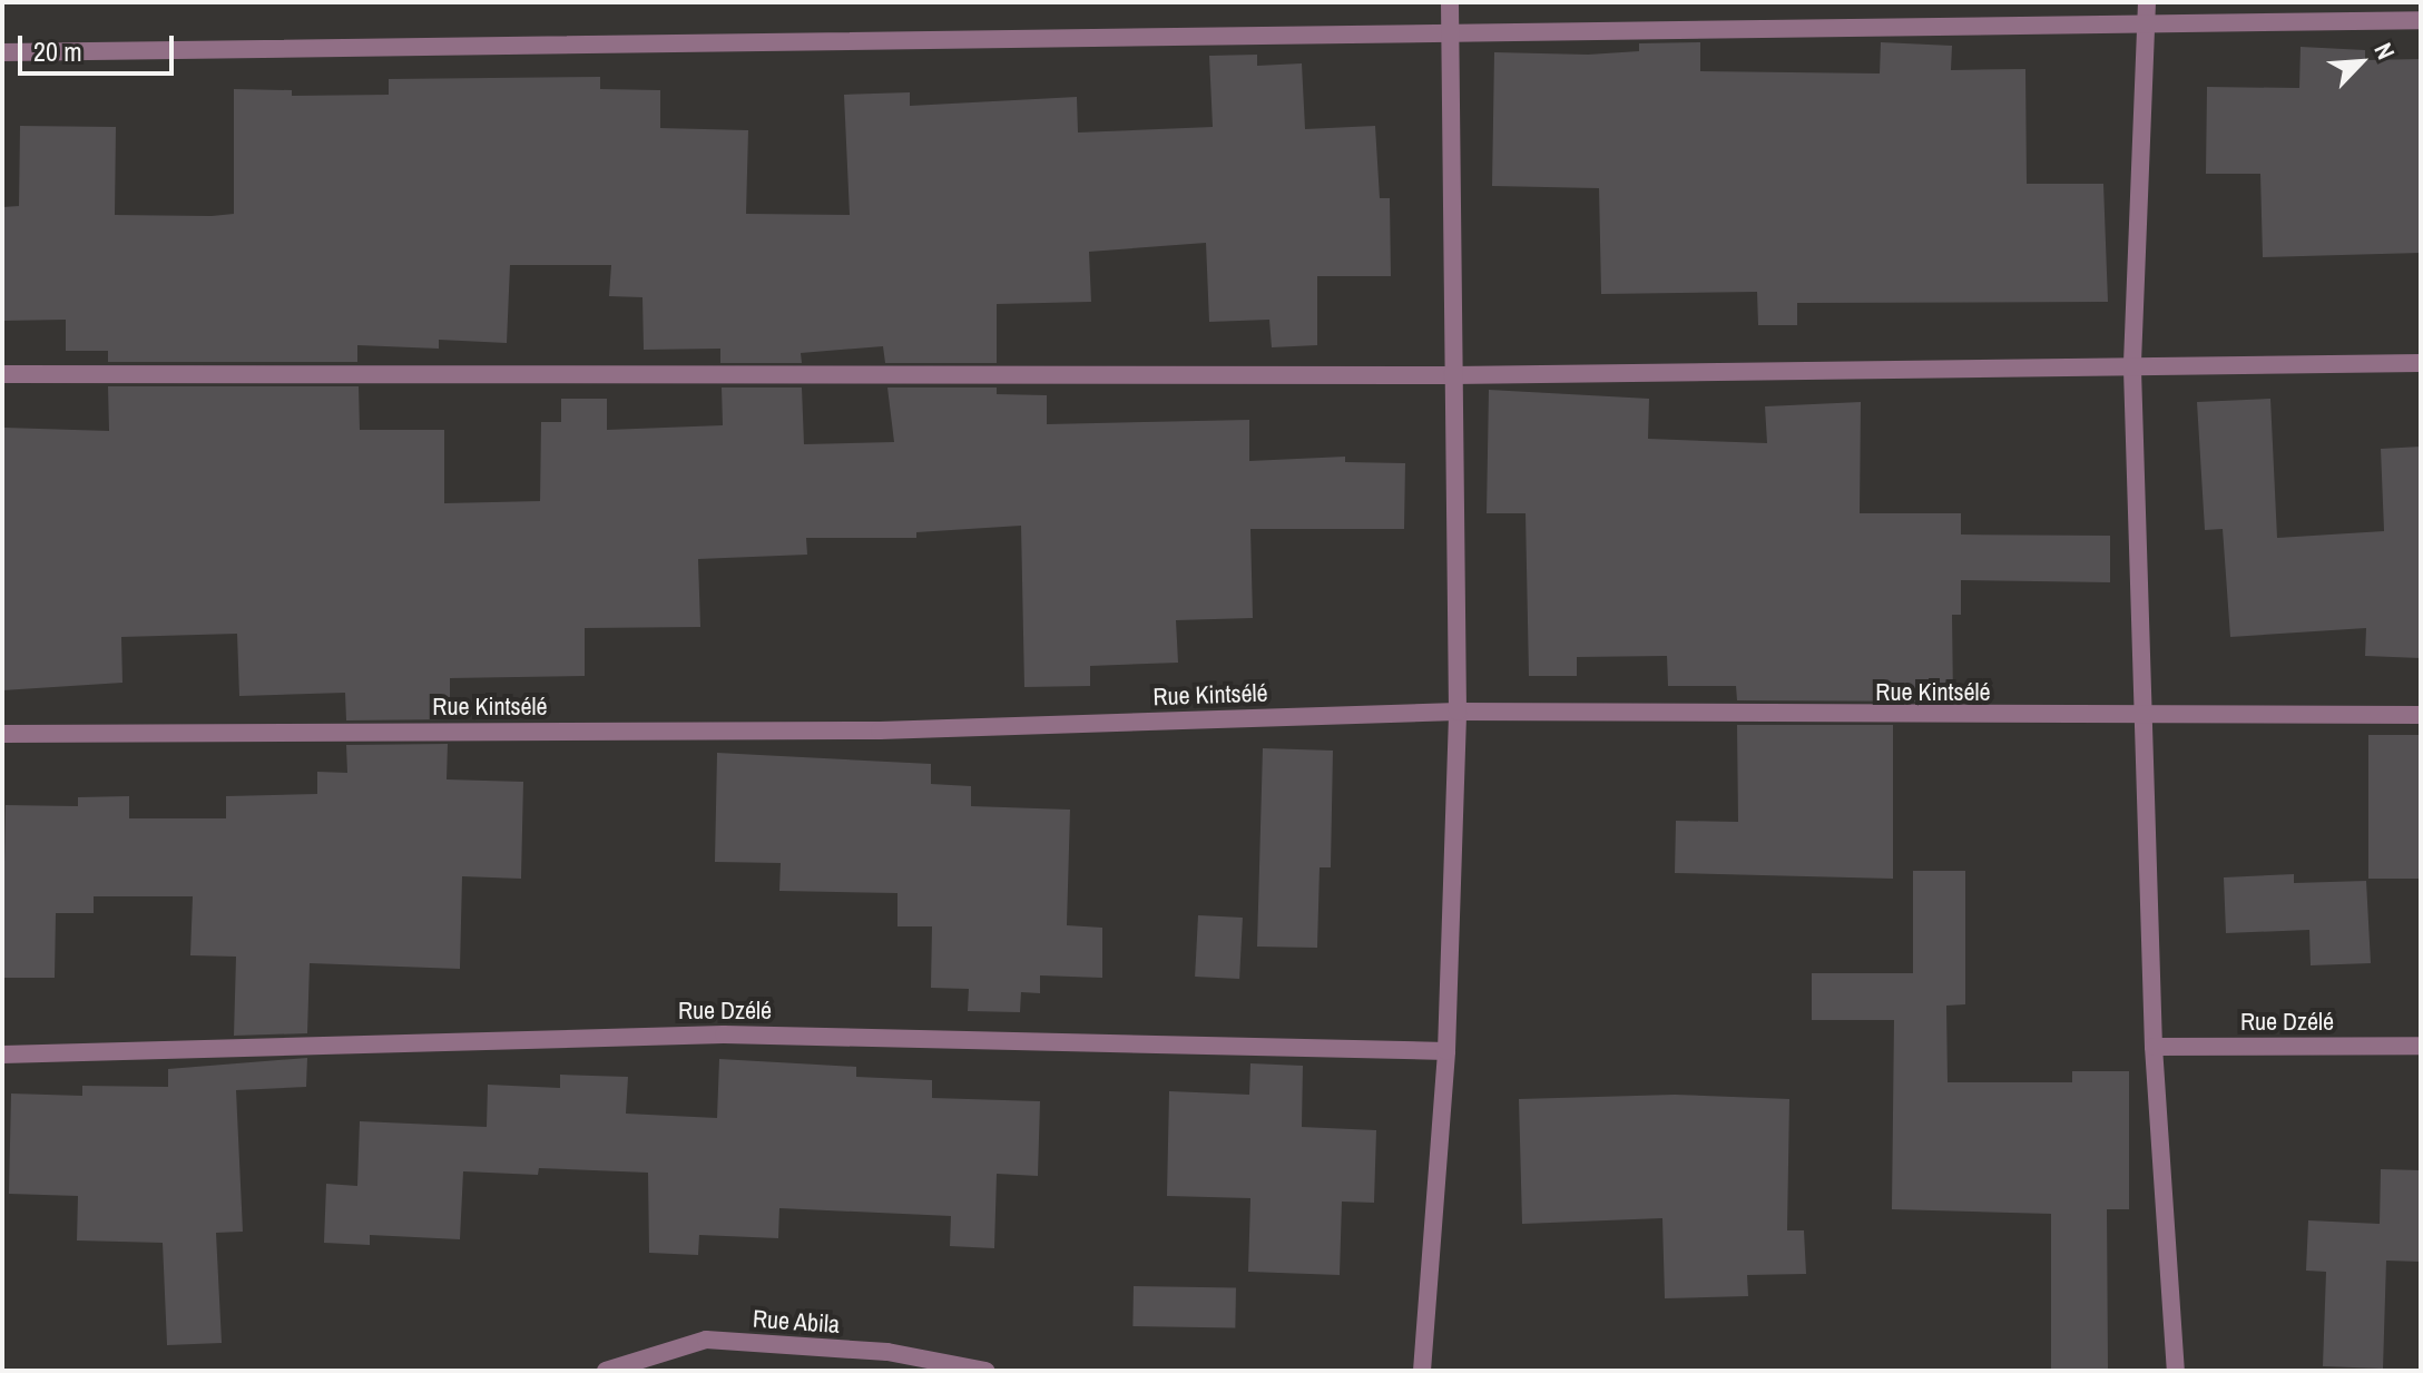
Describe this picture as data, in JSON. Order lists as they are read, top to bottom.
{
  "streets": {
    "street": ["Rue Kintsélé", "Rue Dzélé", "Rue Abila"]
  },
  "scale_bar": "20 m",
  "north": "top right"
}
